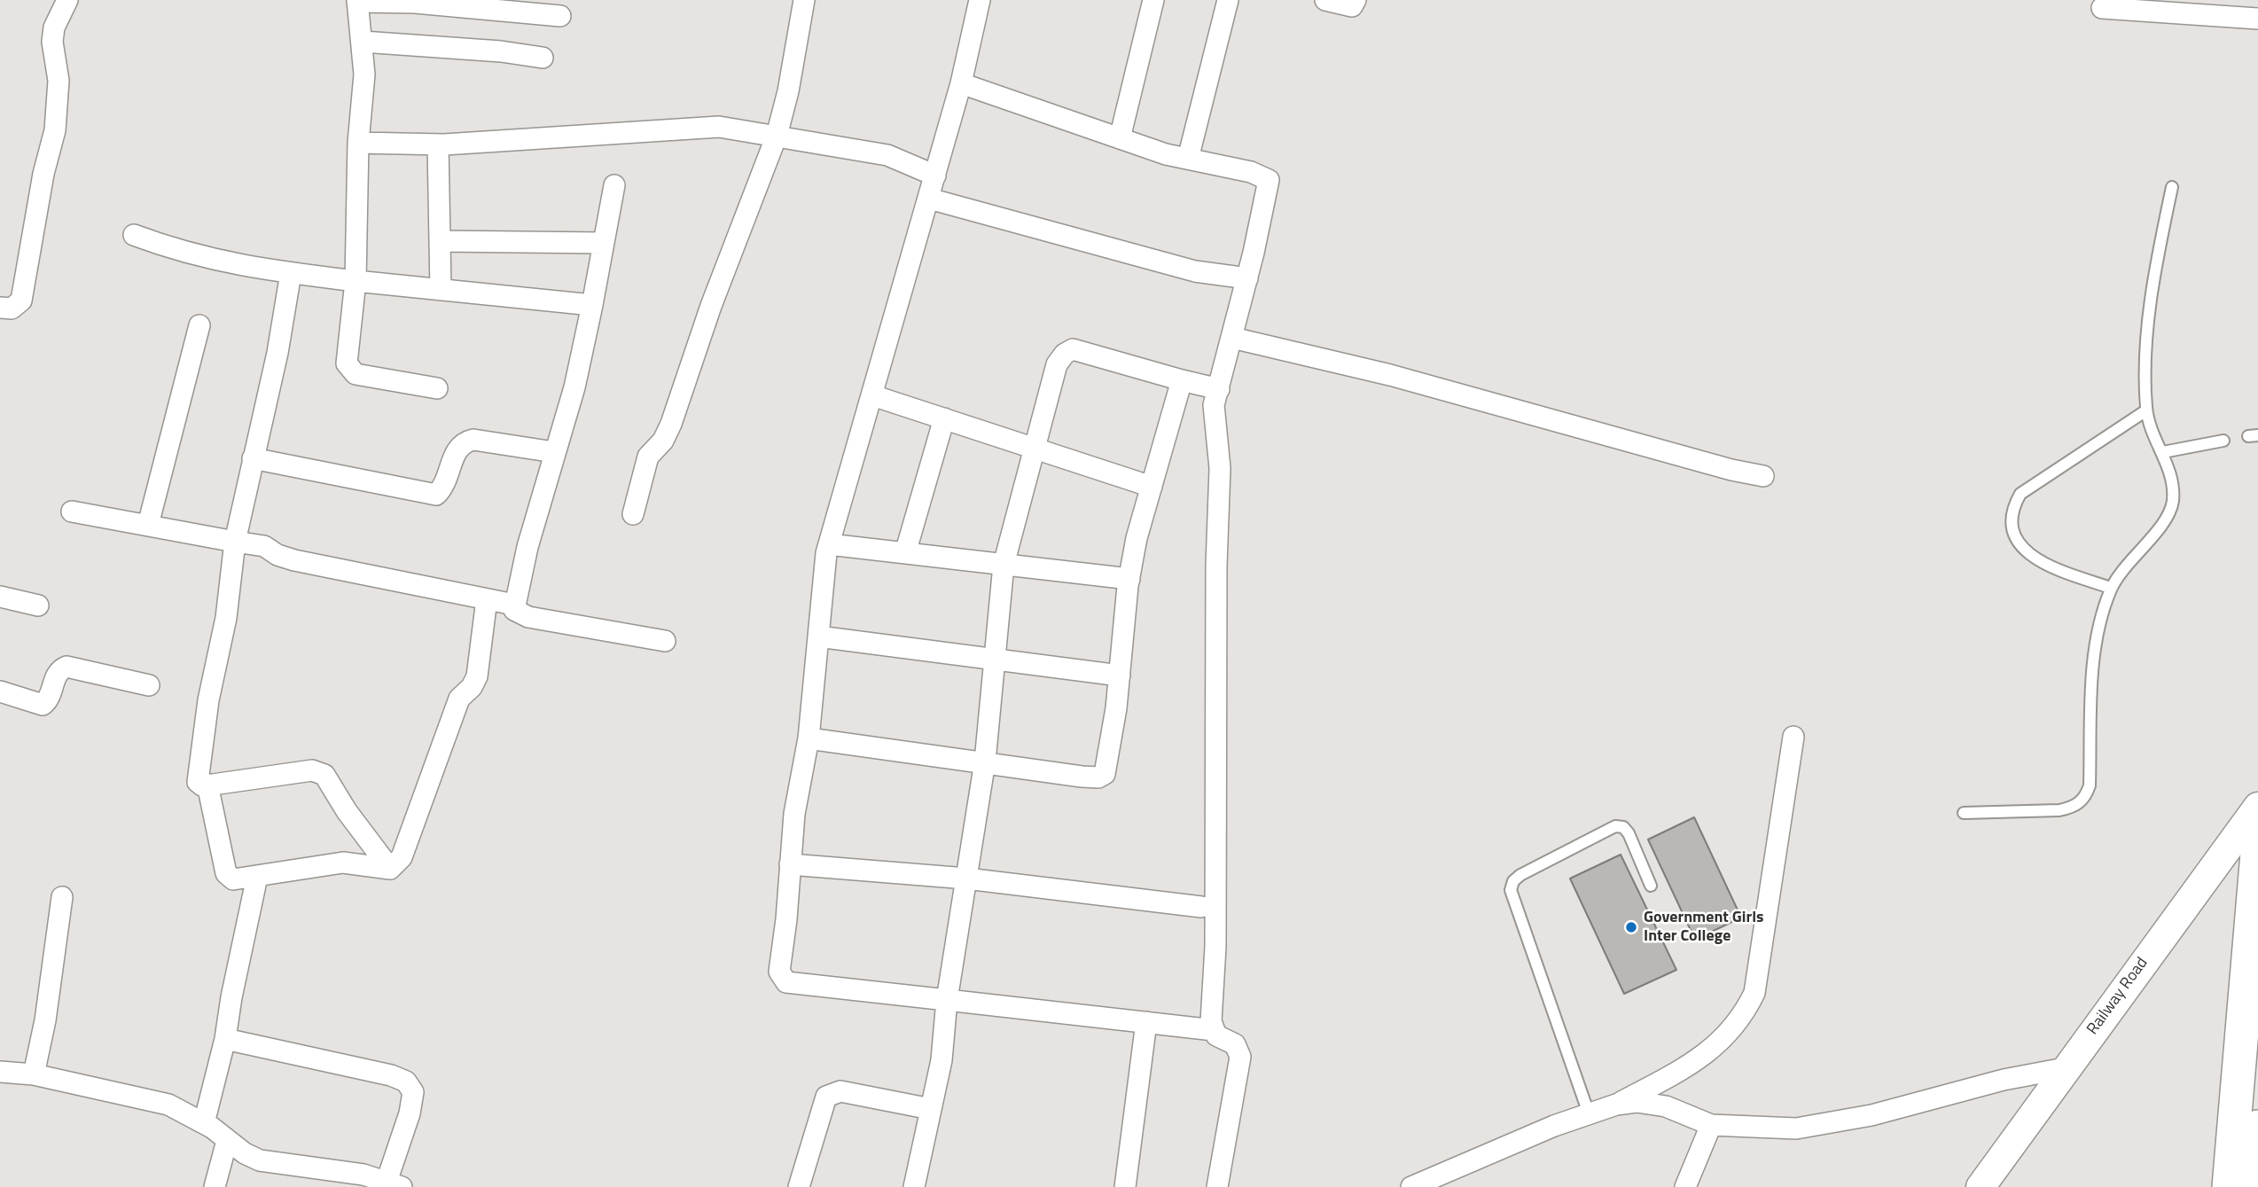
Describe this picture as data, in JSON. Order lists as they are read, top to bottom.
{
  "streets": {
    "street": ["Railway Road"]
  },
  "places": ["Government Girls Inter College"]
}
